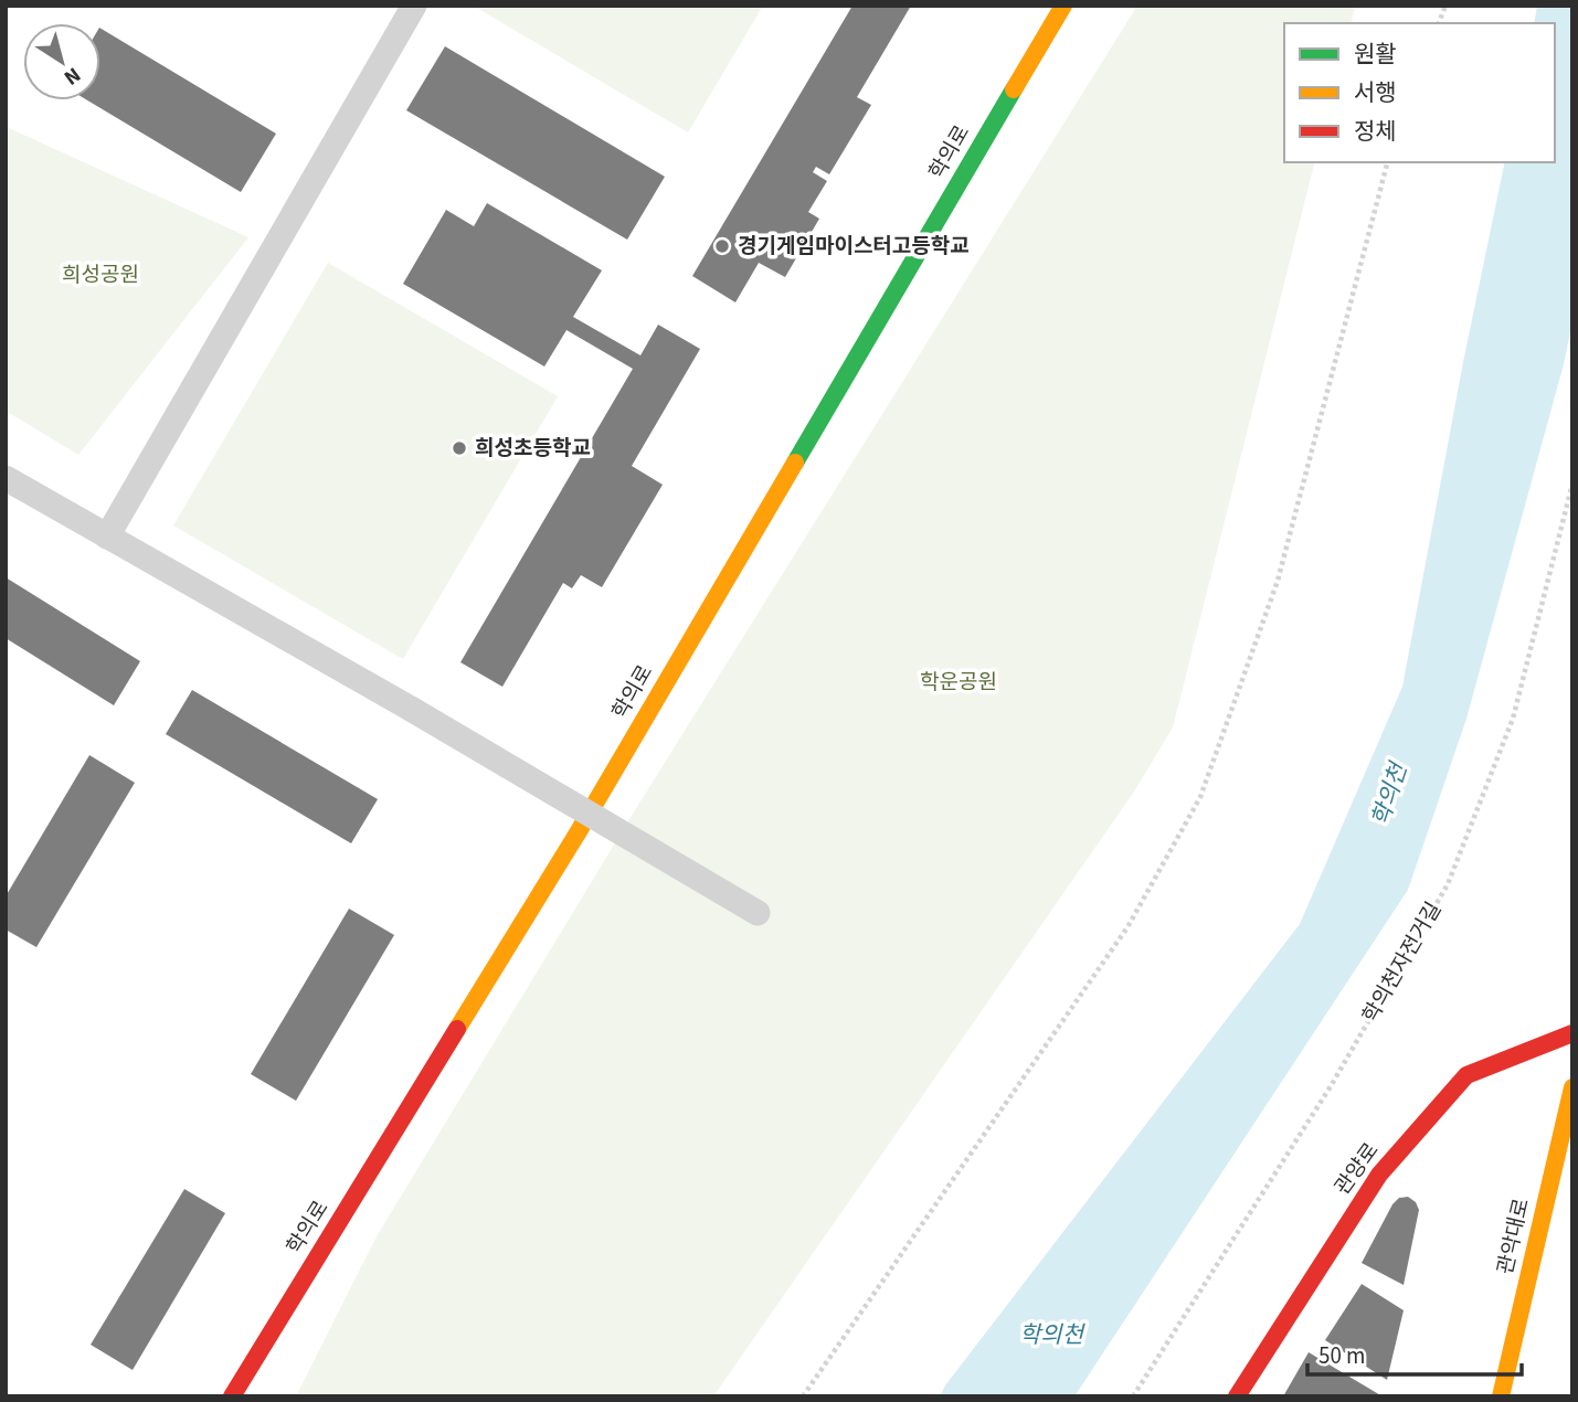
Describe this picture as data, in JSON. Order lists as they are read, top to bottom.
{
  "streets": {
    "street": ["학의로", "관양로", "관악대로"],
    "path": ["학의천자전거길"]
  },
  "water": ["학의천"],
  "parks": ["희성공원", "학운공원"],
  "places": ["경기게임마이스터고등학교", "희성초등학교"],
  "legend": ["원활", "서행", "정체"],
  "scale_bar": "50 m",
  "north": "bottom right"
}
